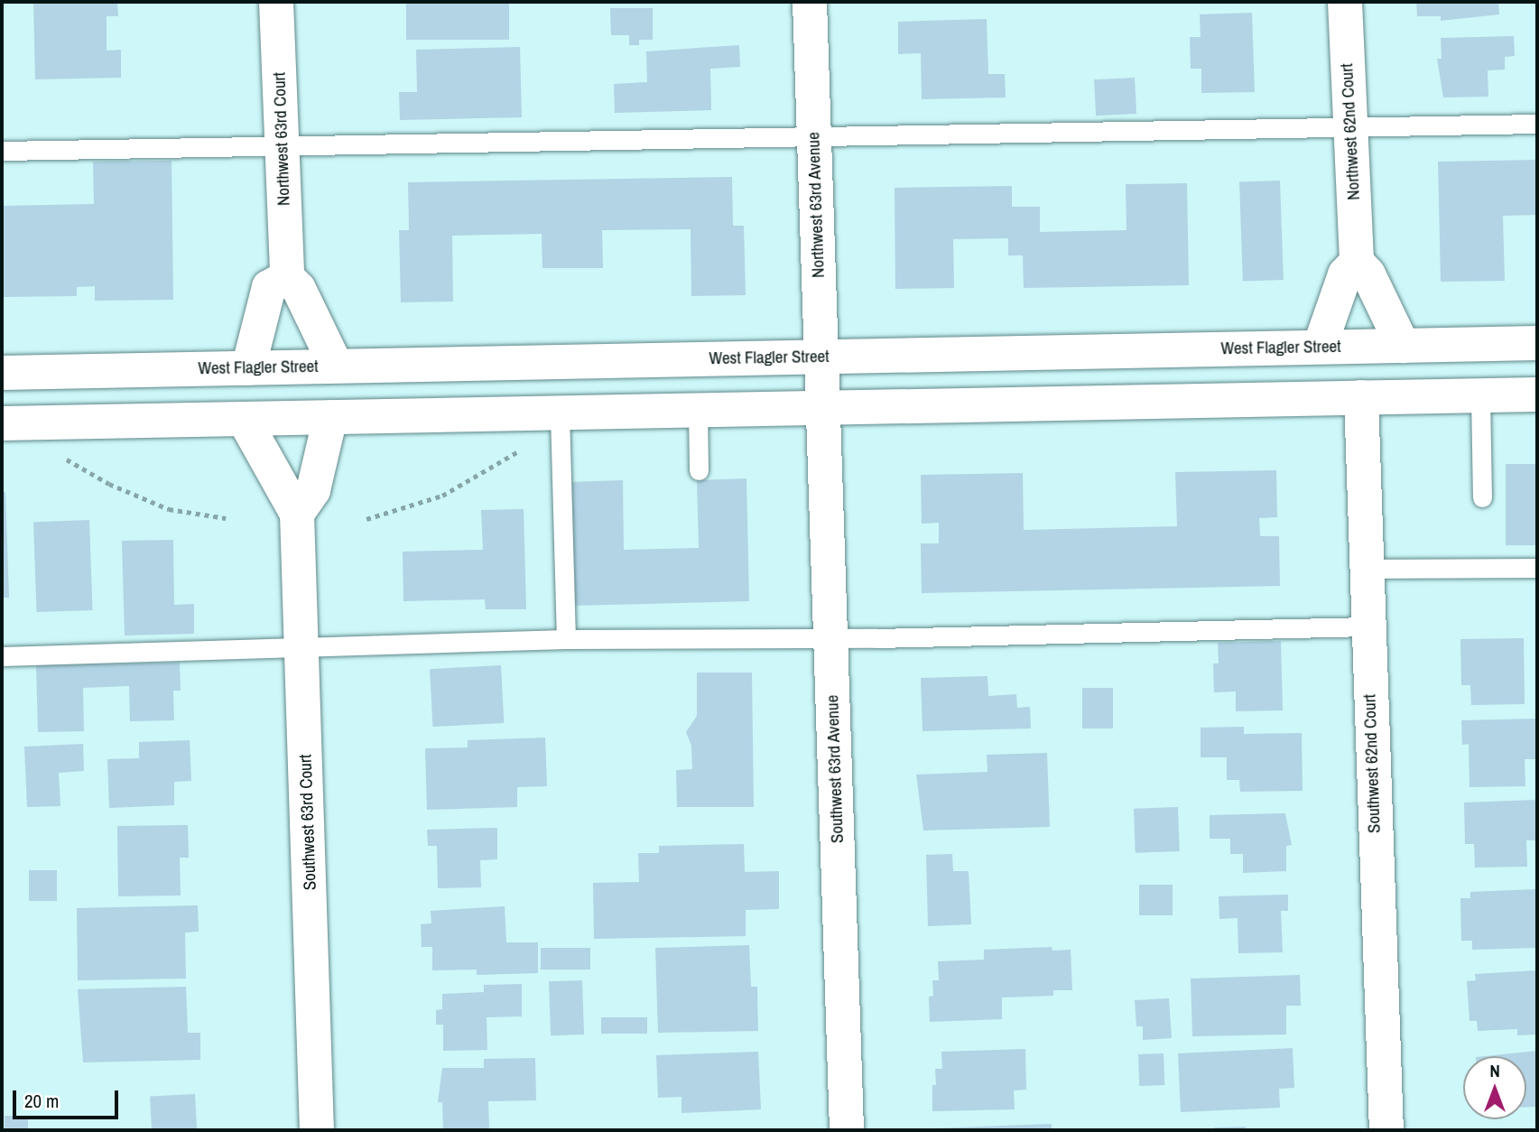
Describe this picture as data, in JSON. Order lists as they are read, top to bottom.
{
  "streets": {
    "street": [
      "Northwest 62nd Court",
      "Northwest 63rd Court",
      "Northwest 63rd Avenue",
      "West Flagler Street",
      "Southwest 62nd Court",
      "Southwest 63rd Avenue",
      "Southwest 63rd Court"
    ]
  },
  "crossings": [
    ["Northwest 63rd Avenue", "West Flagler Street"],
    ["Northwest 63rd Avenue", "Southwest 63rd Avenue"]
  ],
  "scale_bar": "20 m",
  "north": "top"
}
